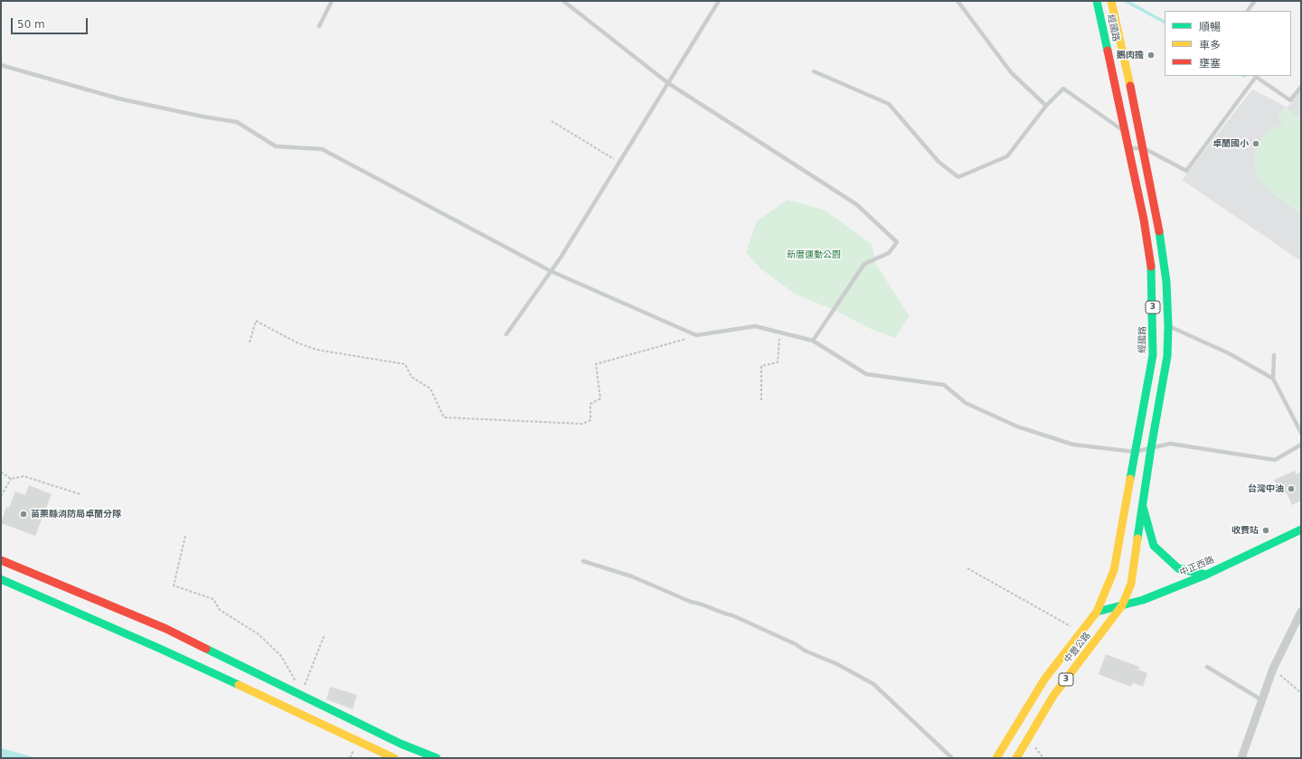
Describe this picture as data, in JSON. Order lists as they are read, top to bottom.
{
  "streets": {
    "main road": [
      "經國路",
      "3",
      "中正西路",
      "中豐公路"
    ]
  },
  "crossings": [
    ["經國路", "中正西路"],
    ["經國路", "中豐公路"],
    ["中正西路", "中豐公路"]
  ],
  "parks": ["新厝運動公園"],
  "places": [
    "鵝肉擔",
    "卓蘭國小",
    "台灣中油",
    "苗栗縣消防局卓蘭分隊",
    "收費站"
  ],
  "legend": ["順暢", "車多", "壅塞"],
  "scale_bar": "50 m"
}
